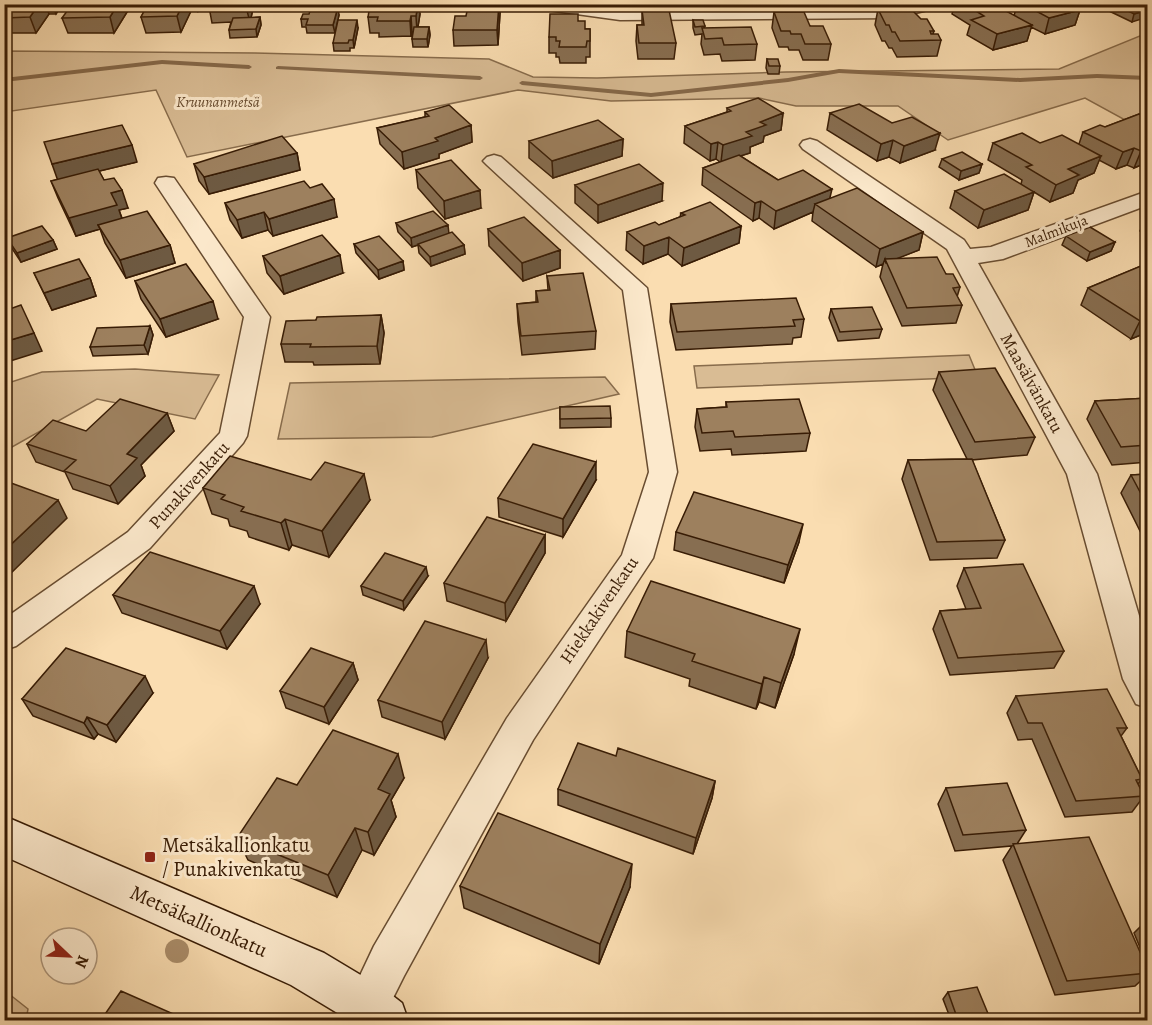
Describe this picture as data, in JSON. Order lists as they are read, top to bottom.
{
  "streets": {
    "street": [
      "Malmikuja",
      "Maasälvänkatu",
      "Punakivenkatu",
      "Hiekkakivenkatu",
      "Metsäkallionkatu"
    ]
  },
  "crossings": [
    ["Malmikuja", "Maasälvänkatu"],
    ["Hiekkakivenkatu", "Metsäkallionkatu"]
  ],
  "parks": ["Kruunanmetsä"],
  "places": {
    "transit": ["Metsäkallionkatu / Punakivenkatu"]
  },
  "north": "bottom right"
}
